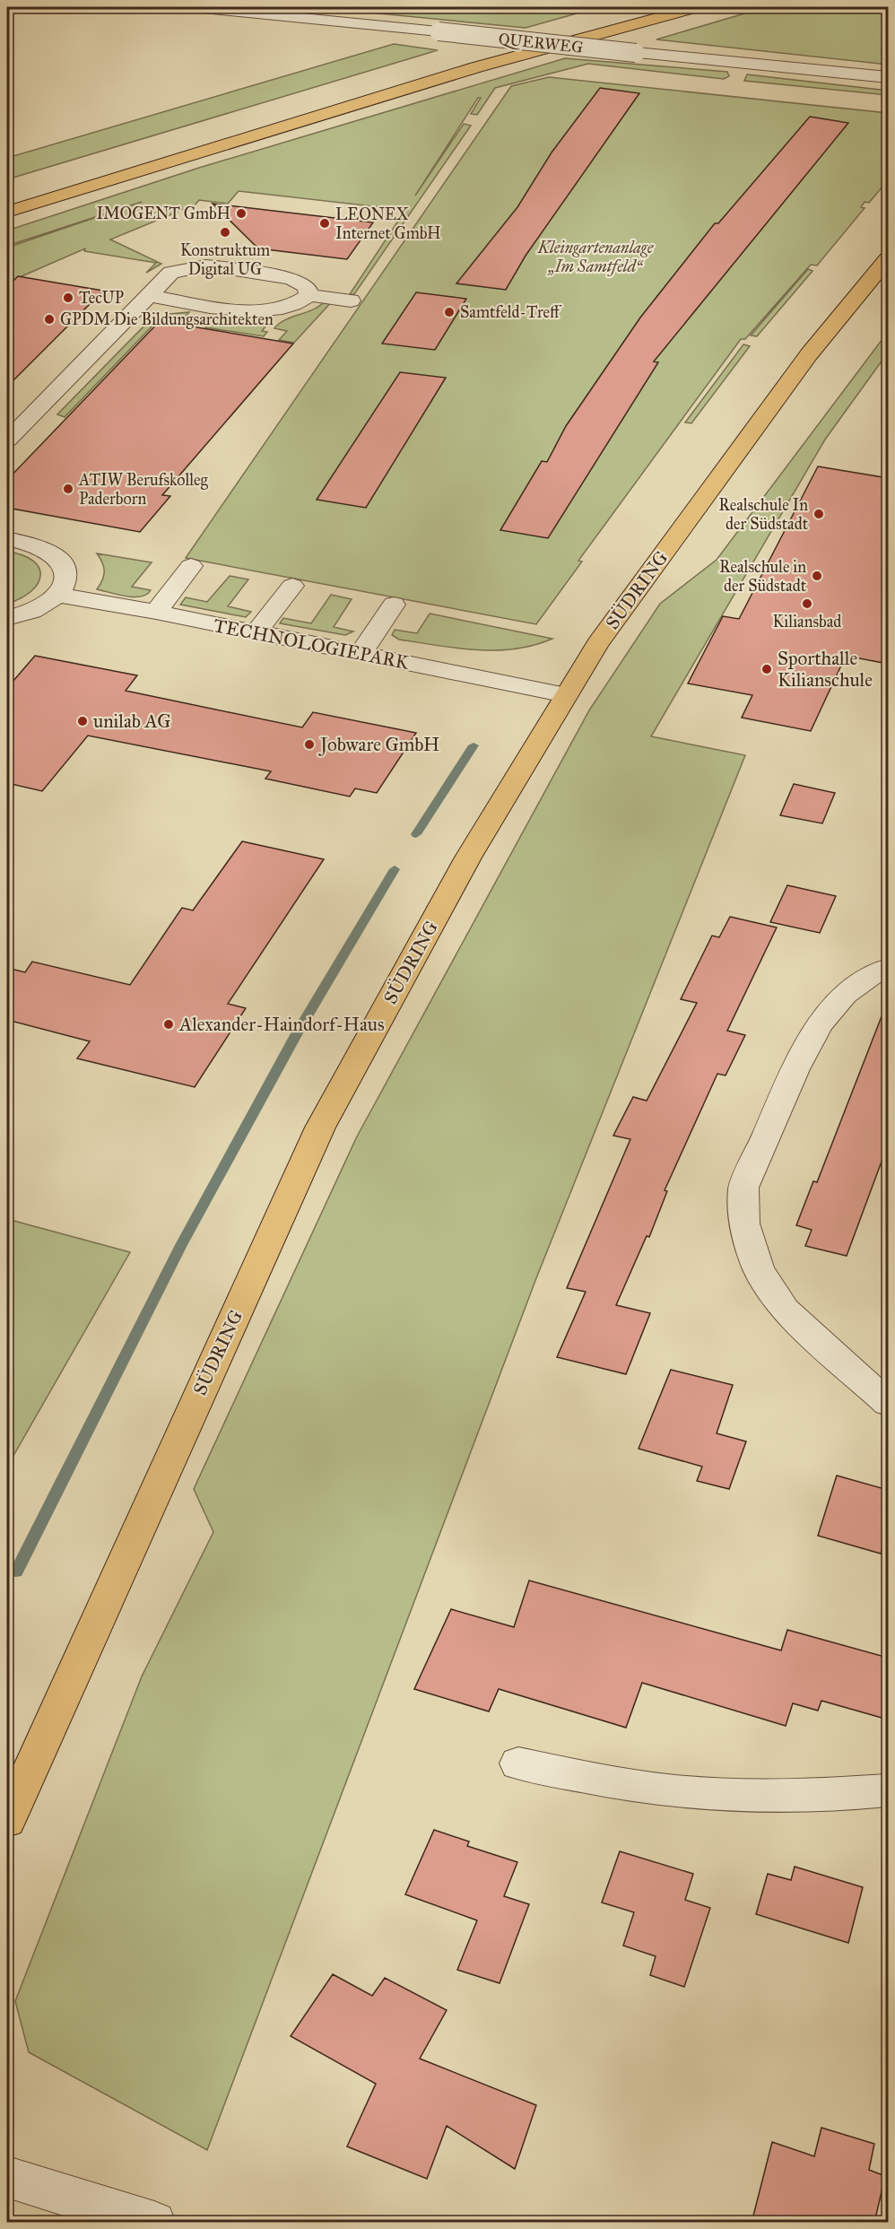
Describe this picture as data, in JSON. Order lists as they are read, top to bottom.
{
  "streets": {
    "main road": ["SÜDRING"],
    "street": ["QUERWEG", "TECHNOLOGIEPARK"]
  },
  "crossings": [
    ["SÜDRING", "TECHNOLOGIEPARK"]
  ],
  "parks": ["Kleingartenanlage „Im Samtfeld“"],
  "places": [
    "IMOGENT GmbH",
    "LEONEX Internet GmbH",
    "Konstruktum Digital UG",
    "TecUP",
    "Samtfeld-Treff",
    "GPDM Die Bildungsarchitekten",
    "ATIW Berufskolleg Paderborn",
    "Realschule In der Südstadt",
    "Realschule in der Südstadt",
    "Kiliansbad",
    "Sporthalle Kilianschule",
    "unilab AG",
    "Jobware GmbH",
    "Alexander-Haindorf-Haus"
  ]
}
